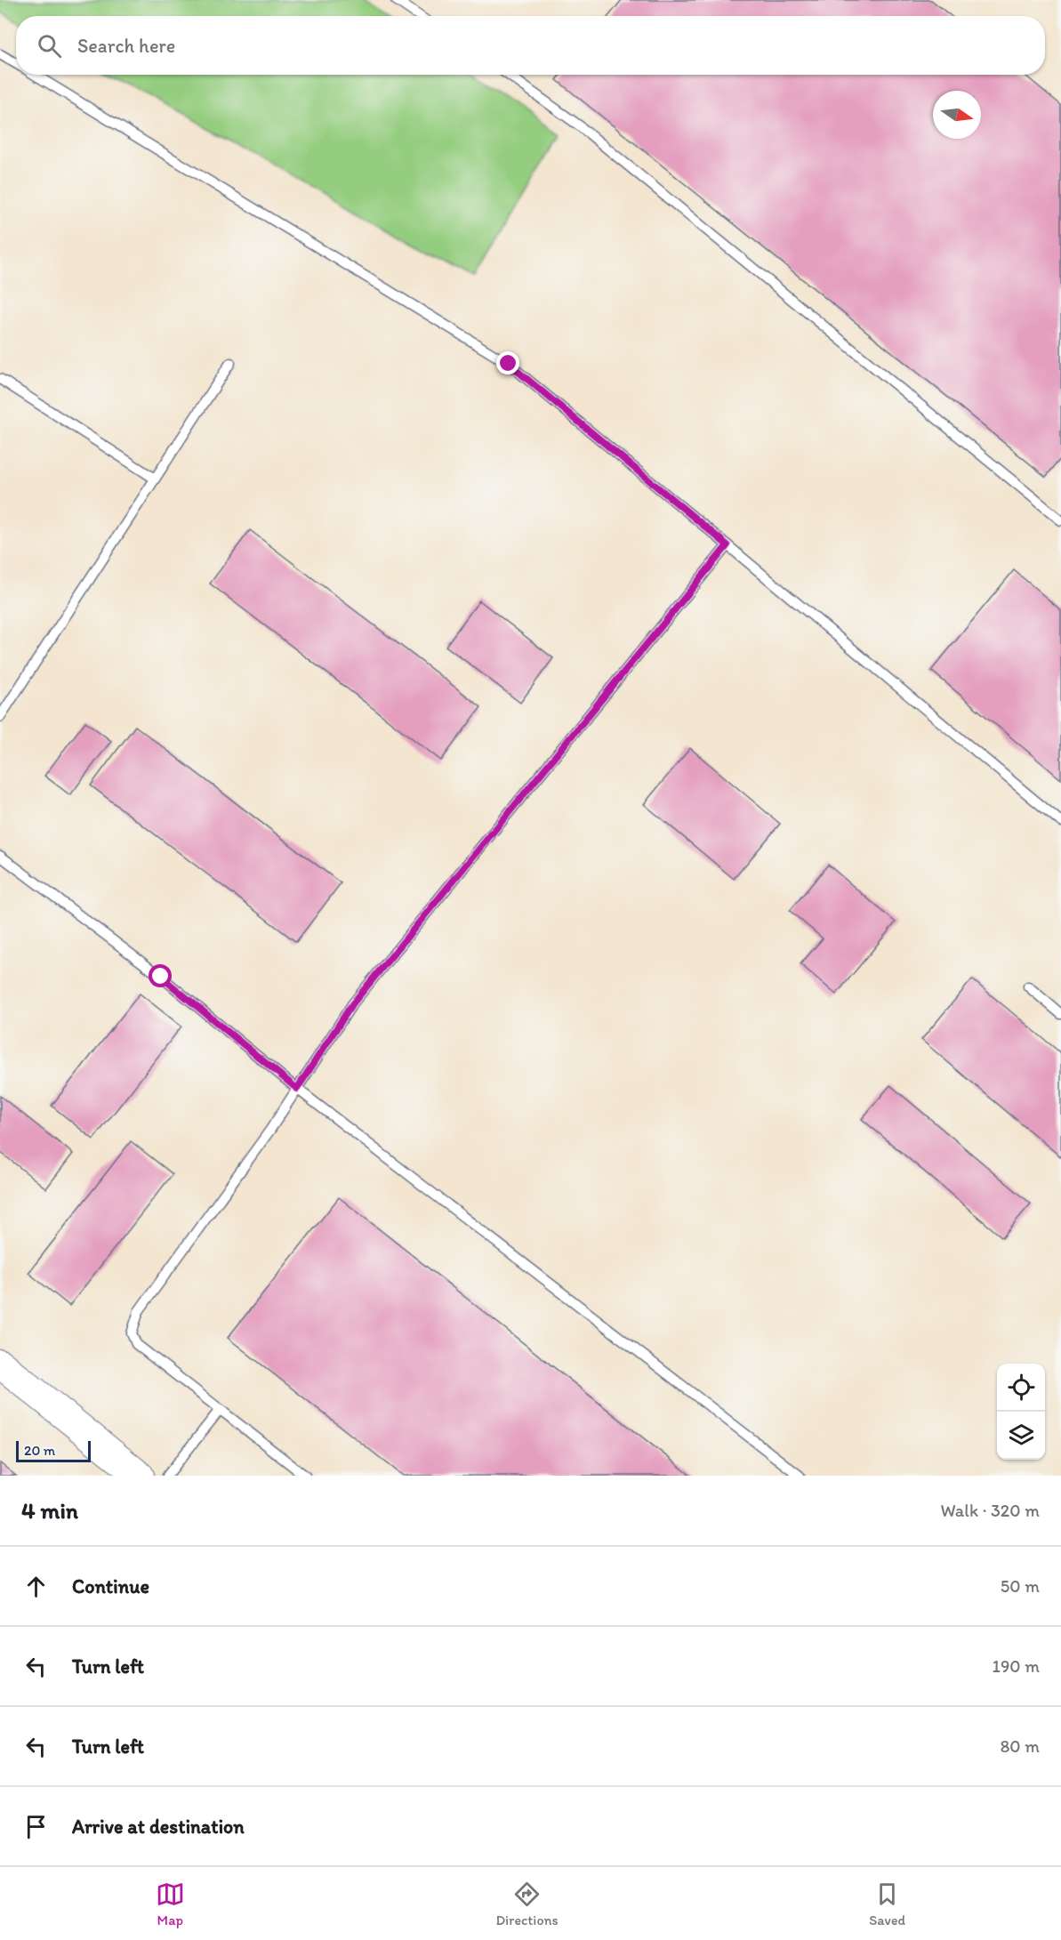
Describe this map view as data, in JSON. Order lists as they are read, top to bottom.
{
  "scale_bar": "20 m",
  "north": "right",
  "page": {
    "search": "Search here",
    "scale": "20 m",
    "heading": ["4 min", "Walk · 320 m"],
    "list": [
      ["Continue", "50 m"],
      ["Turn left", "190 m"],
      ["Turn left", "80 m"],
      "Arrive at destination"
    ],
    "nav": ["Map", "Directions", "Saved"]
  }
}
